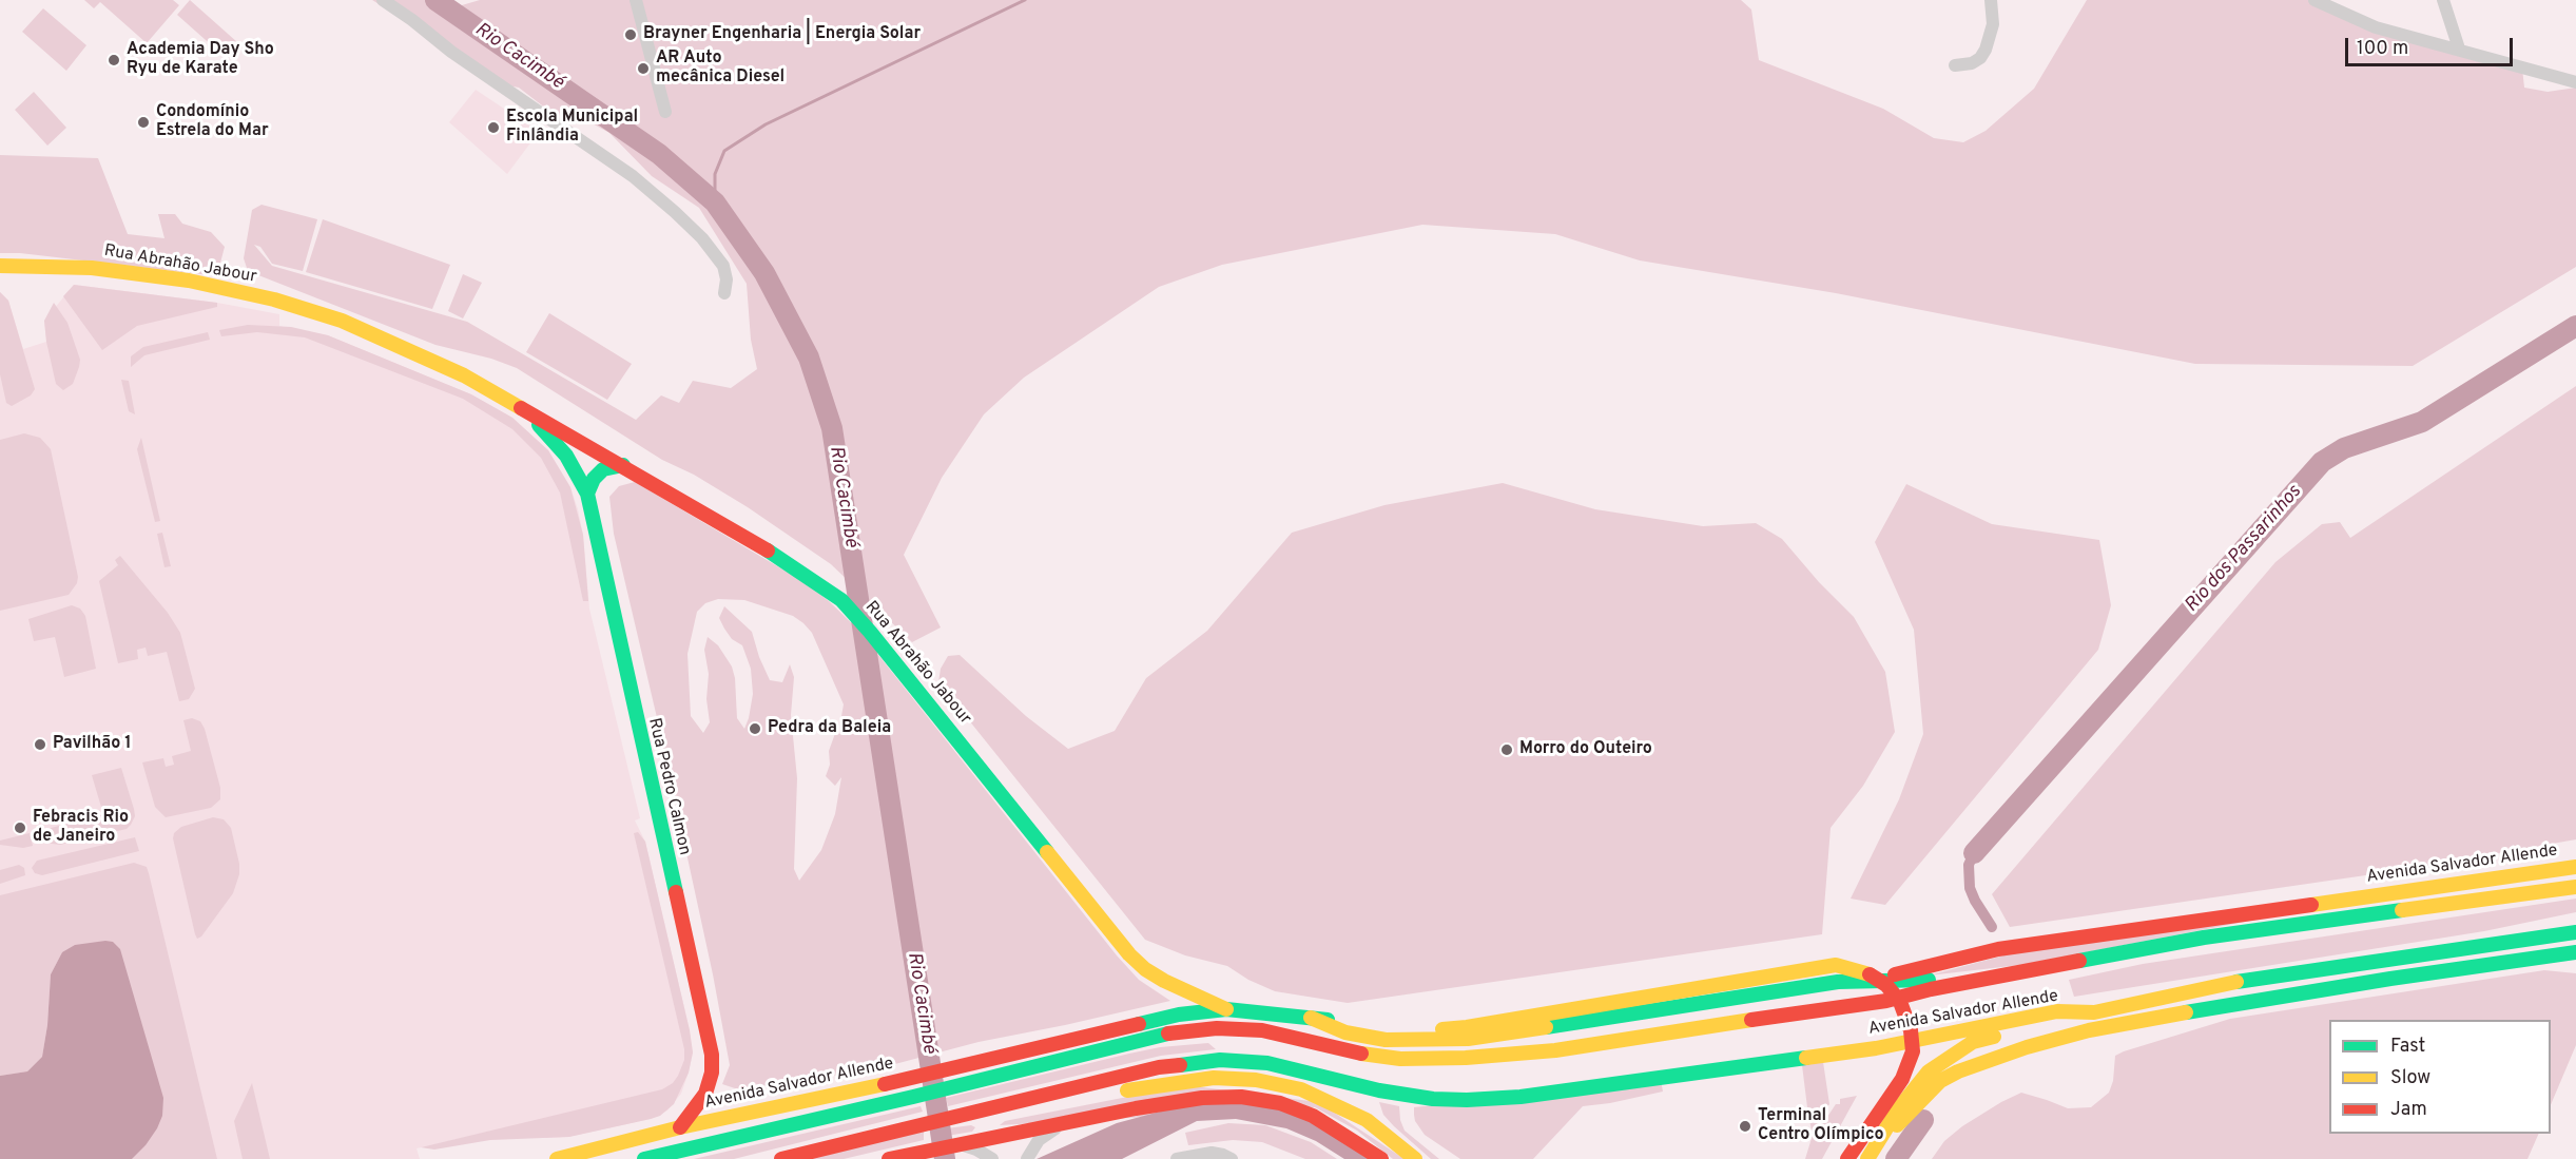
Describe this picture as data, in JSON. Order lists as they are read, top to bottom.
{
  "streets": {
    "main road": ["Rua Abrahão Jabour", "Rua Pedro Calmon", "Avenida Salvador Allende"]
  },
  "crossings": [
    ["Rua Abrahão Jabour", "Rua Pedro Calmon"],
    ["Rua Abrahão Jabour", "Avenida Salvador Allende"],
    ["Rua Pedro Calmon", "Avenida Salvador Allende"]
  ],
  "water": ["Rio Cacimbé", "Rio dos Passarinhos"],
  "places": [
    "Brayner Engenharia | Energia Solar",
    "Academia Day Sho Ryu de Karate",
    "AR Auto mecânica Diesel",
    "Condomínio Estrela do Mar",
    "Escola Municipal Finlândia",
    "Pedra da Baleia",
    "Pavilhão 1",
    "Morro do Outeiro",
    "Febracis Rio de Janeiro",
    "Terminal Centro Olímpico"
  ],
  "legend": ["Fast", "Slow", "Jam"],
  "scale_bar": "100 m"
}
